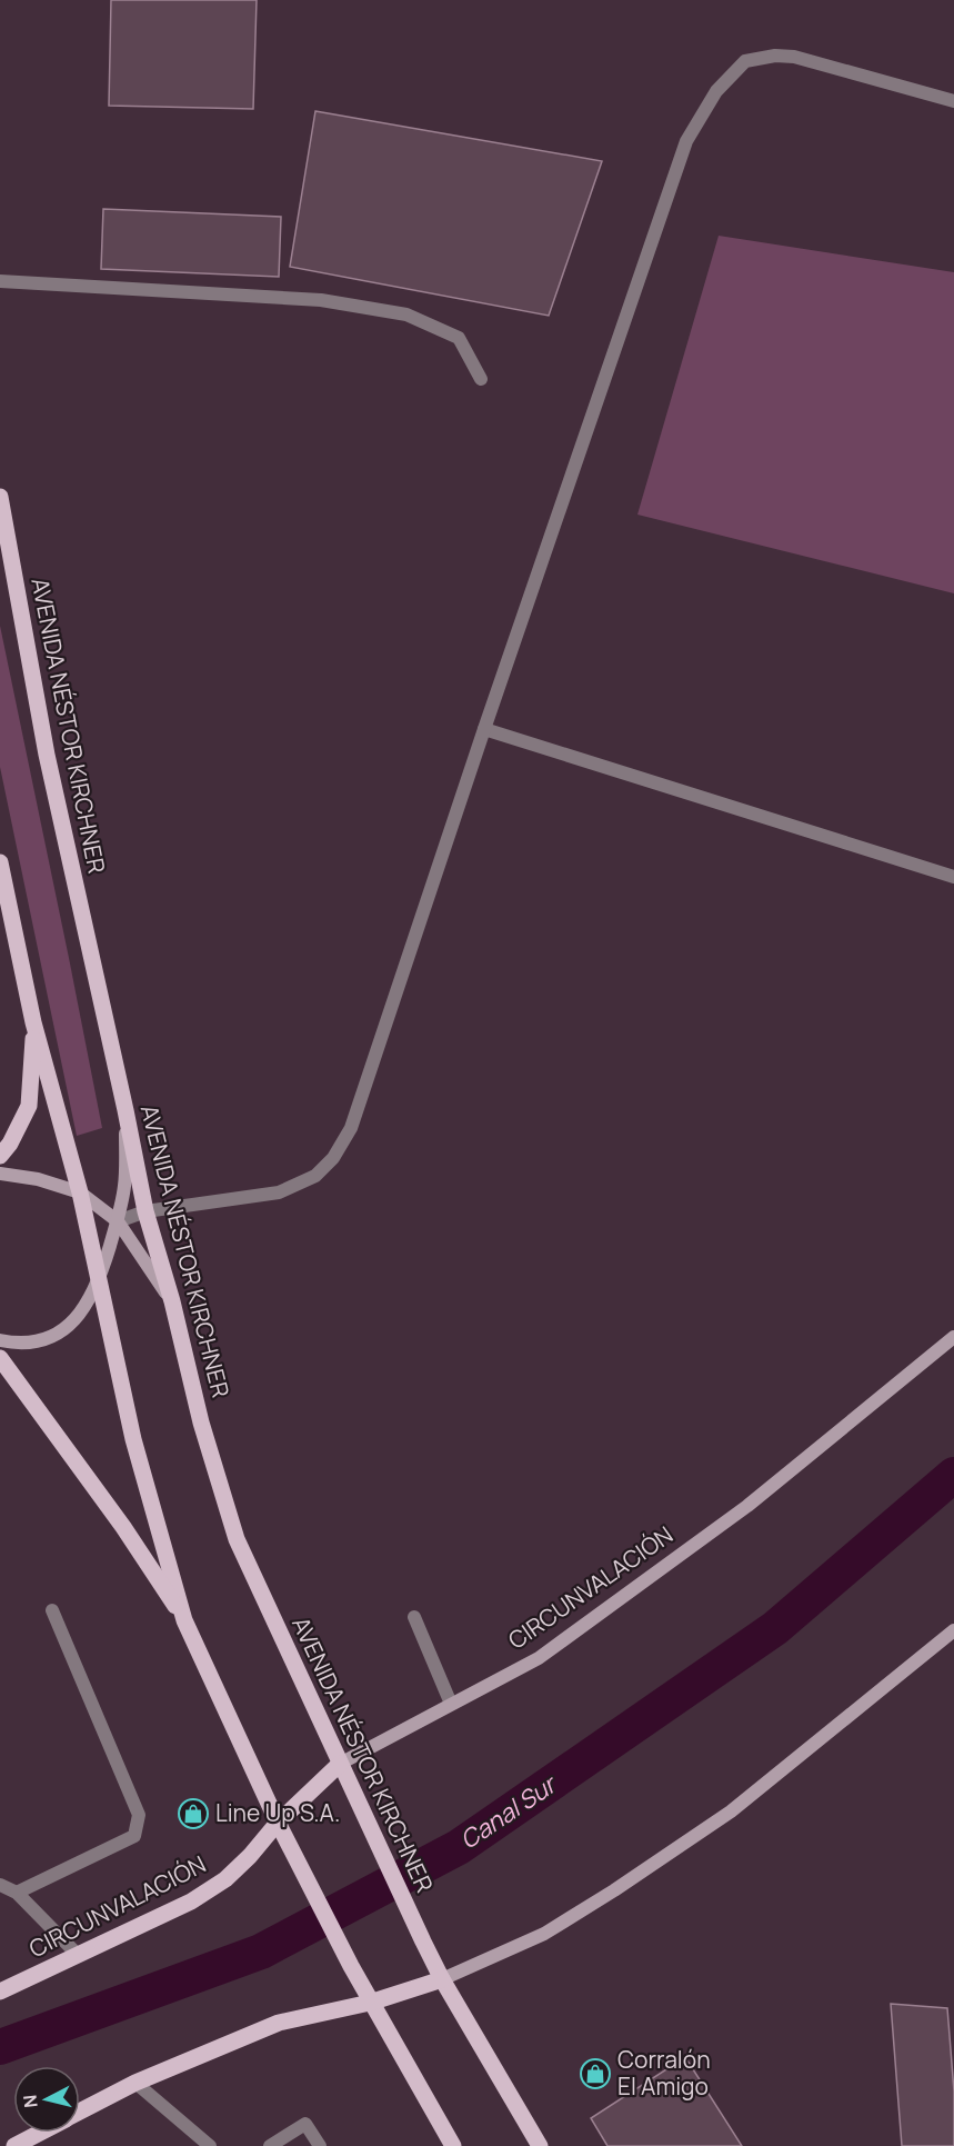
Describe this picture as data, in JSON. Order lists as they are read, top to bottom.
{
  "streets": {
    "main road": ["AVENIDA NÉSTOR KIRCHNER", "CIRCUNVALACIÓN"]
  },
  "crossings": [
    ["AVENIDA NÉSTOR KIRCHNER", "CIRCUNVALACIÓN"]
  ],
  "water": ["Canal Sur"],
  "places": {
    "shop": ["Line Up S.A.", "Corralón El Amigo"]
  },
  "north": "left"
}
